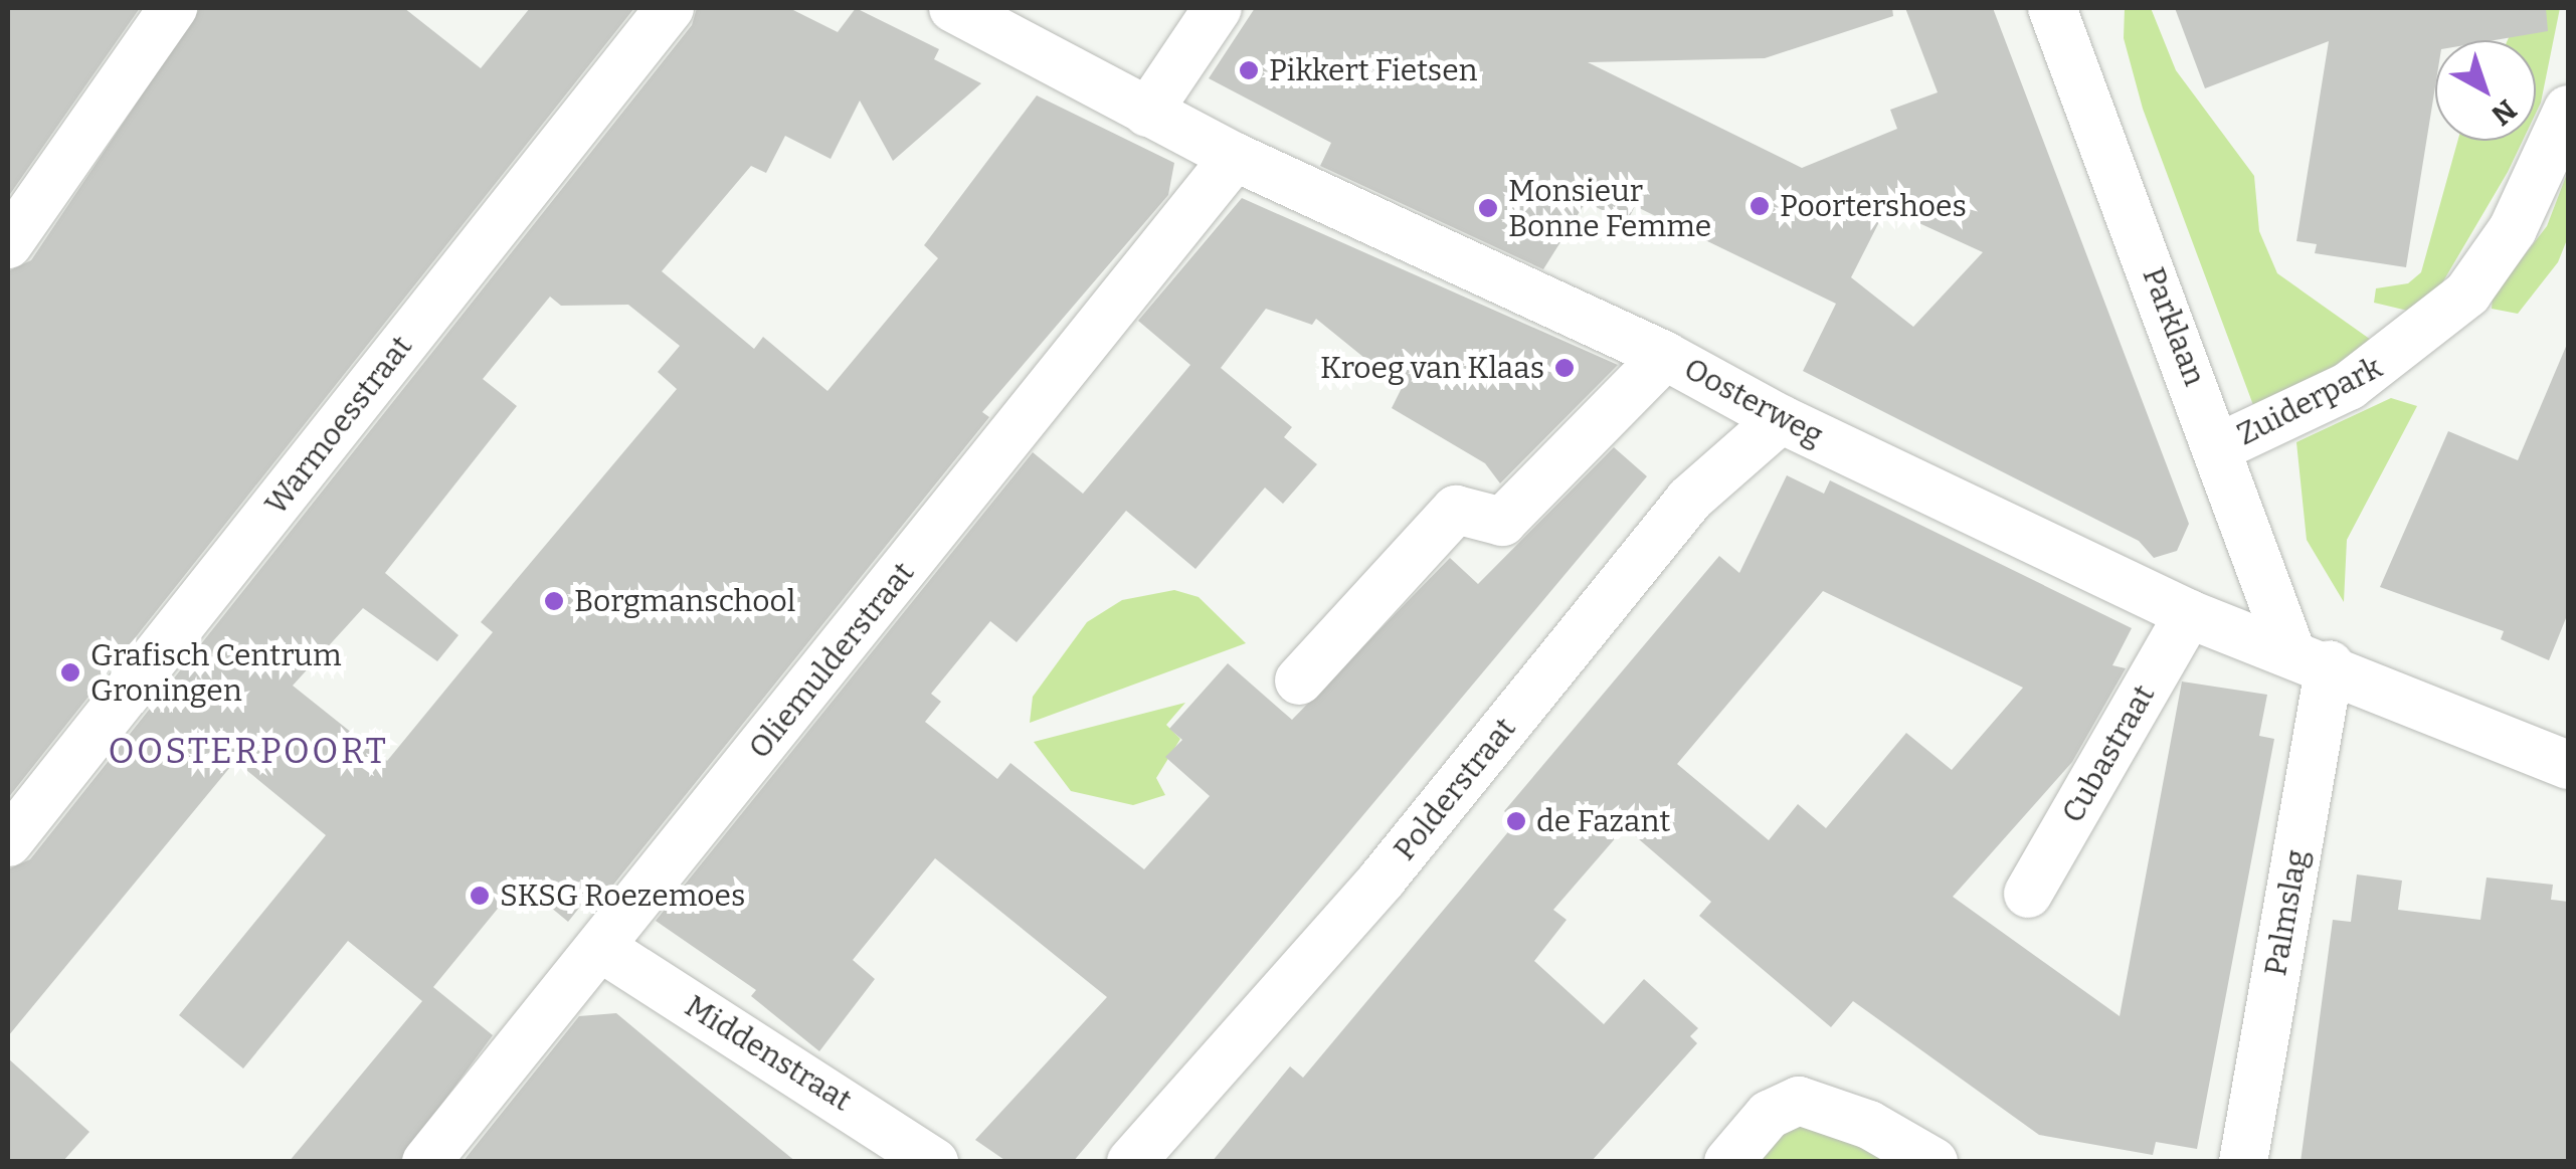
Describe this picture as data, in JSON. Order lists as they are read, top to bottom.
{
  "streets": {
    "street": [
      "Parklaan",
      "Zuiderpark",
      "Oosterweg",
      "Warmoesstraat",
      "Oliemulderstraat",
      "Cubastraat",
      "Polderstraat",
      "Palmslag",
      "Middenstraat"
    ]
  },
  "crossings": [
    ["Parklaan", "Zuiderpark"],
    ["Parklaan", "Oosterweg"],
    ["Parklaan", "Palmslag"],
    ["Oosterweg", "Oliemulderstraat"],
    ["Oosterweg", "Cubastraat"],
    ["Oosterweg", "Polderstraat"],
    ["Oosterweg", "Palmslag"],
    ["Oliemulderstraat", "Middenstraat"]
  ],
  "districts": ["OOSTERPOORT"],
  "places": [
    "Pikkert Fietsen",
    "Poortershoes",
    "Monsieur Bonne Femme",
    "Kroeg van Klaas",
    "Borgmanschool",
    "Grafisch Centrum Groningen",
    "de Fazant",
    "SKSG Roezemoes"
  ],
  "north": "bottom right"
}
